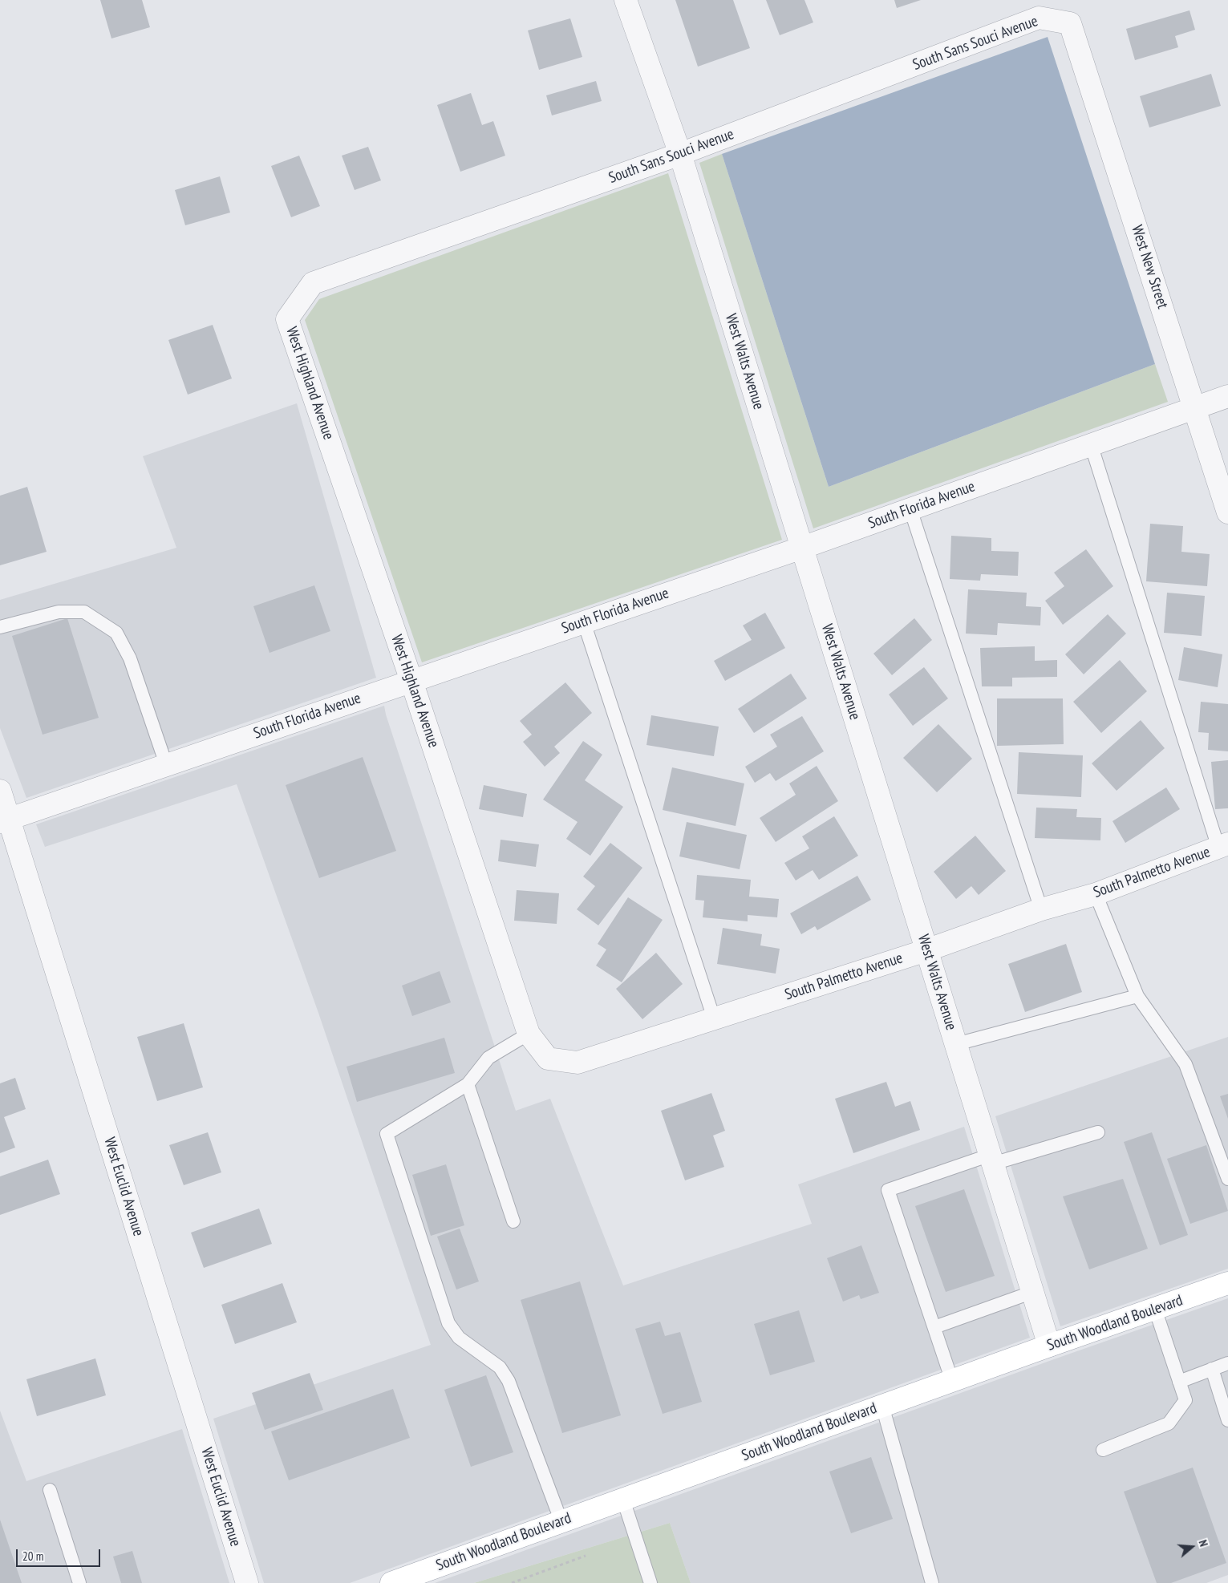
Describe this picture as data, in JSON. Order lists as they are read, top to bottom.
{
  "streets": {
    "main road": ["South Woodland Boulevard"],
    "street": [
      "South Sans Souci Avenue",
      "West New Street",
      "West Walts Avenue",
      "West Highland Avenue",
      "South Florida Avenue",
      "South Palmetto Avenue",
      "West Euclid Avenue"
    ]
  },
  "crossings": [
    ["South Sans Souci Avenue", "West New Street"],
    ["South Sans Souci Avenue", "West Walts Avenue"],
    ["South Sans Souci Avenue", "West Highland Avenue"],
    ["West New Street", "South Florida Avenue"],
    ["West Walts Avenue", "South Florida Avenue"],
    ["West Walts Avenue", "South Palmetto Avenue"],
    ["West Walts Avenue", "South Woodland Boulevard"],
    ["West Highland Avenue", "South Florida Avenue"],
    ["West Highland Avenue", "South Palmetto Avenue"],
    ["South Florida Avenue", "West Euclid Avenue"]
  ],
  "scale_bar": "20 m",
  "north": "right"
}
